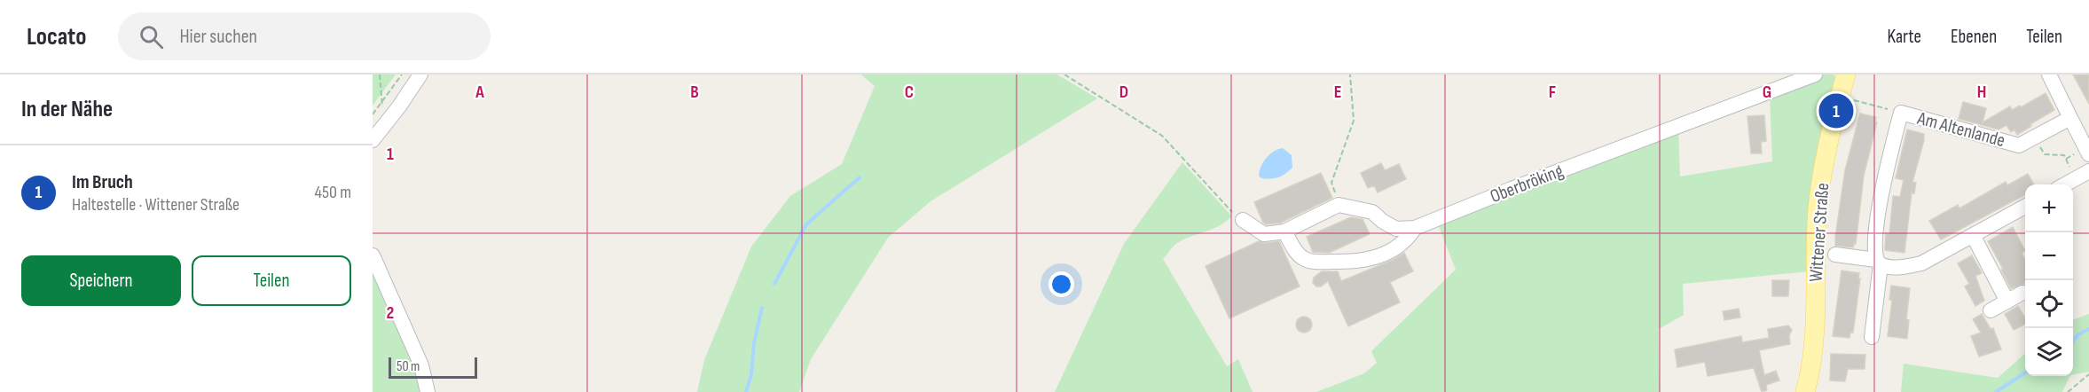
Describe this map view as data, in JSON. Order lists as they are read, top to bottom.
{
  "streets": {
    "main road": ["Wittener Straße"],
    "street": ["Am Altenlande", "Oberbröking"]
  },
  "scale_bar": "50 m",
  "page": {
    "header": "Locato",
    "search": "Hier suchen",
    "nav": ["Karte", "Ebenen", "Teilen"],
    "heading": "In der Nähe",
    "pins": "1",
    "list": [
      {
        "mark": "1",
        "name": "Im Bruch",
        "note": "Haltestelle · Wittener Straße",
        "value": "450 m"
      }
    ],
    "map_buttons": ["+", "−"],
    "buttons": ["Speichern", "Teilen"],
    "scale": "50 m"
  },
  "grid": {
    "columns": [
      "A",
      "B",
      "C",
      "D",
      "E",
      "F",
      "G",
      "H"
    ],
    "rows": ["1", "2"]
  }
}
